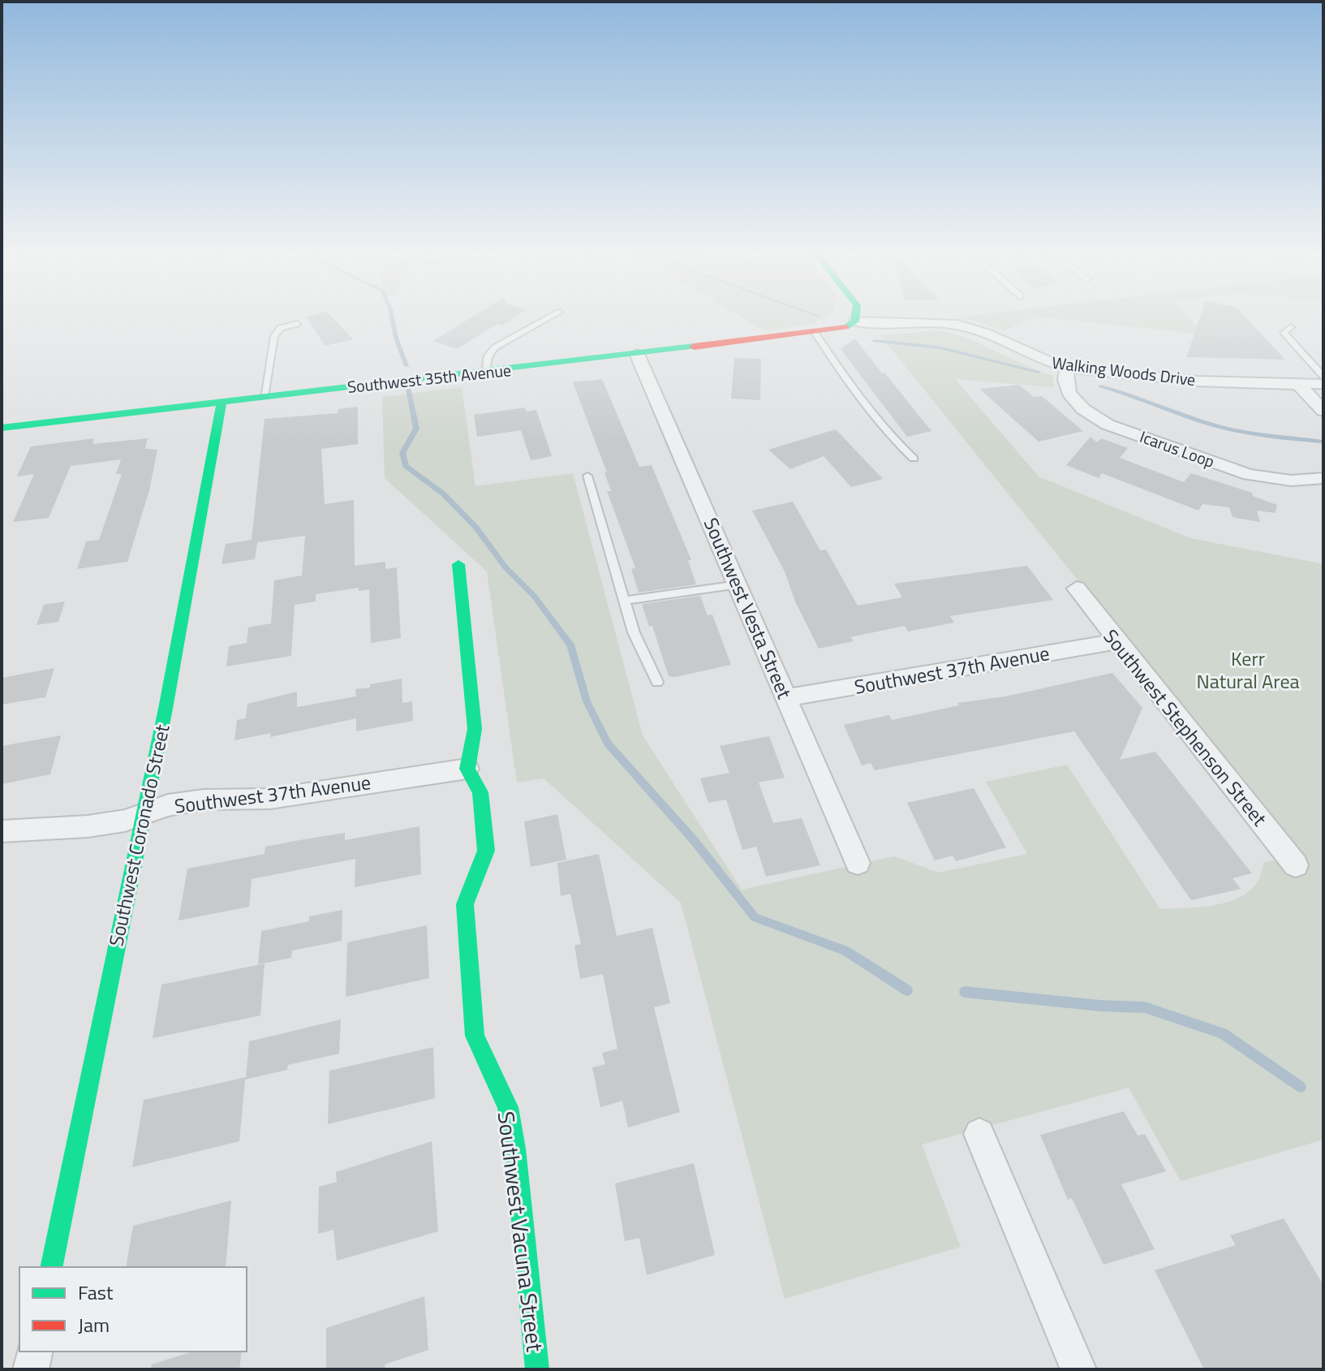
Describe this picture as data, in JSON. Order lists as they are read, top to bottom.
{
  "streets": {
    "street": [
      "Walking Woods Drive",
      "Southwest 35th Avenue",
      "Icarus Loop",
      "Southwest Vesta Street",
      "Southwest 37th Avenue",
      "Southwest Stephenson Street",
      "Southwest Coronado Street",
      "Southwest Vacuna Street"
    ]
  },
  "crossings": [
    ["Walking Woods Drive", "Southwest 35th Avenue"],
    ["Walking Woods Drive", "Icarus Loop"],
    ["Southwest 35th Avenue", "Southwest Vesta Street"],
    ["Southwest 35th Avenue", "Southwest Coronado Street"],
    ["Southwest Vesta Street", "Southwest 37th Avenue"],
    ["Southwest 37th Avenue", "Southwest Stephenson Street"],
    ["Southwest 37th Avenue", "Southwest Coronado Street"],
    ["Southwest 37th Avenue", "Southwest Vacuna Street"]
  ],
  "parks": ["Kerr Natural Area"],
  "legend": ["Fast", "Jam"]
}
